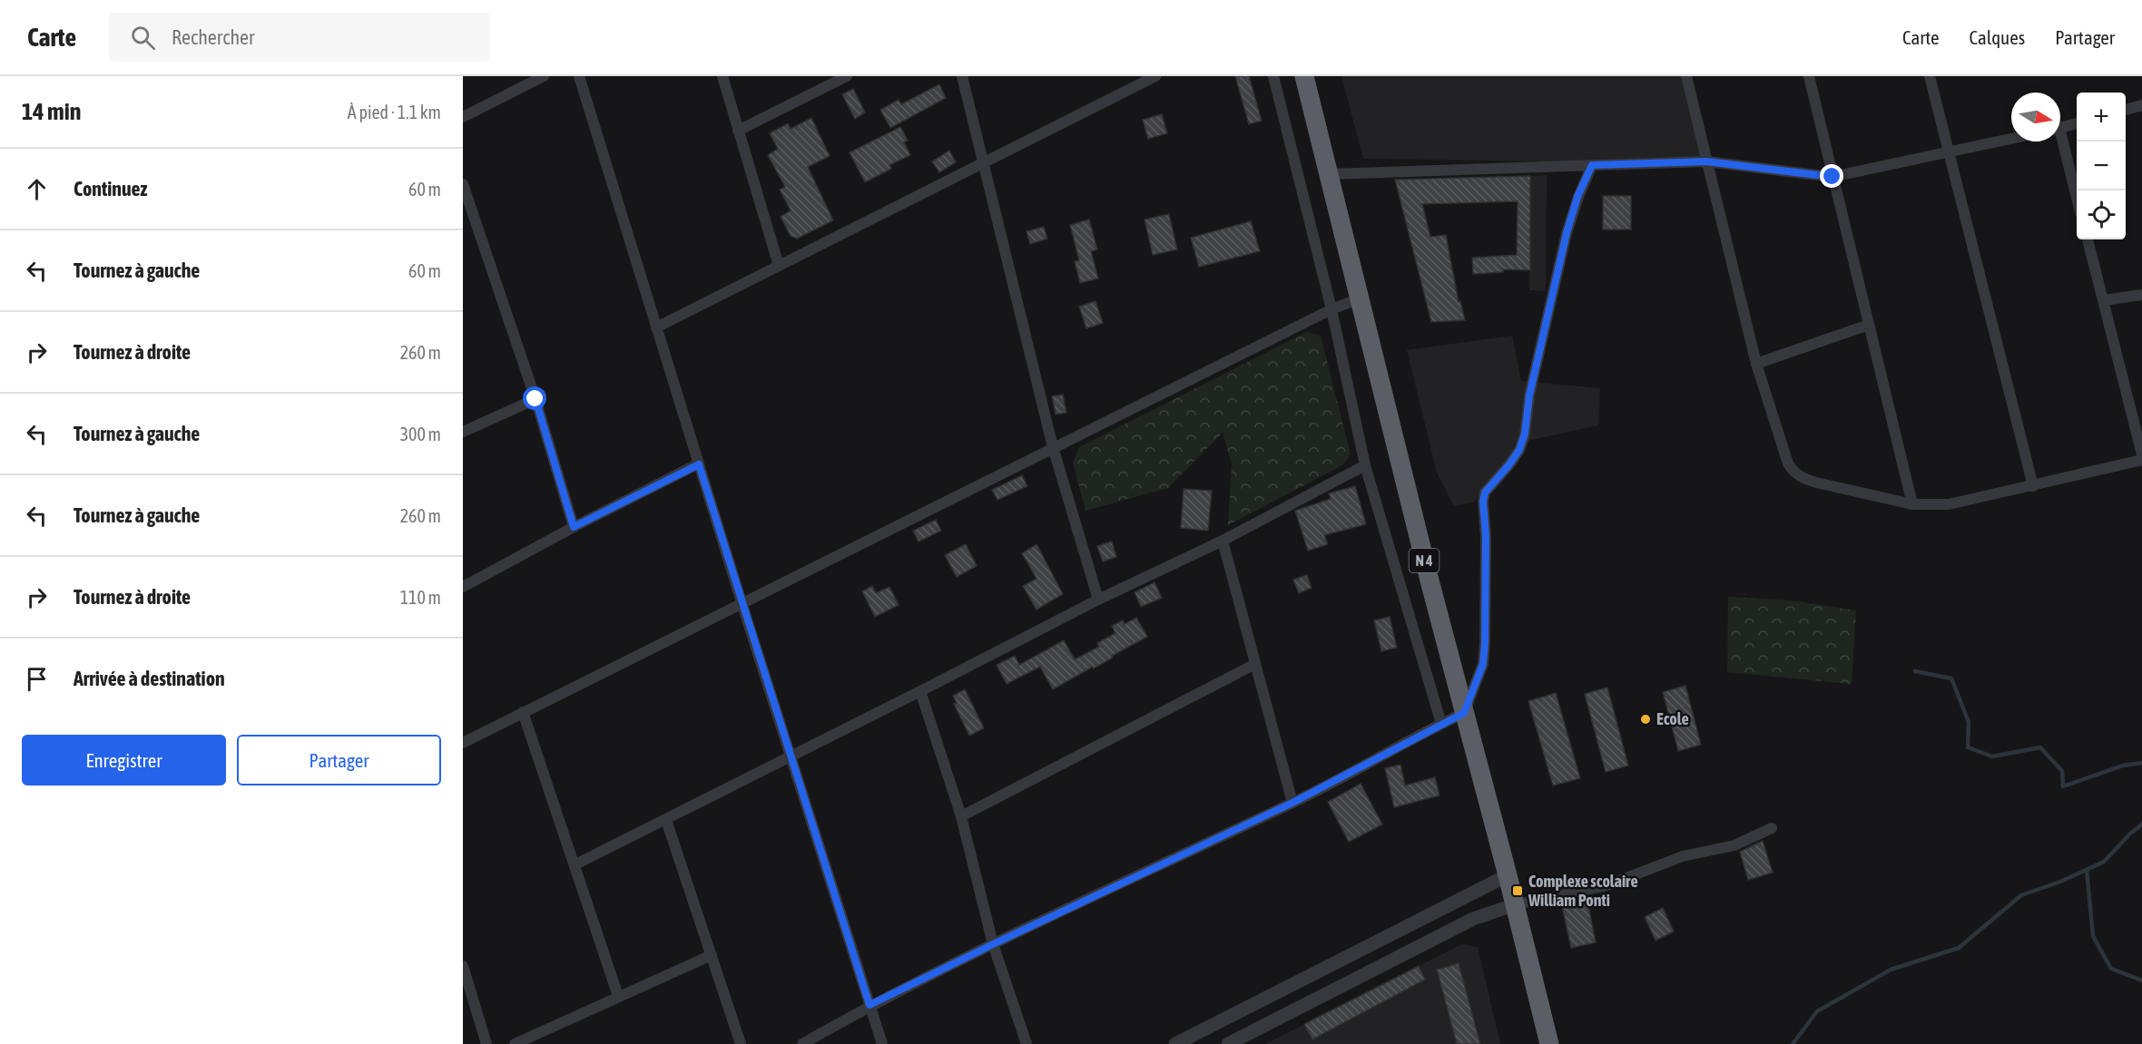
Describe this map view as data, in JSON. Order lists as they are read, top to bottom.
{
  "streets": {
    "highway": ["N 4"]
  },
  "places": {
    "other": ["Ecole"],
    "transit": ["Complexe scolaire William Ponti"]
  },
  "north": "right",
  "page": {
    "header": "Carte",
    "search": "Rechercher",
    "nav": ["Carte", "Calques", "Partager"],
    "heading": ["14 min", "À pied · 1.1 km"],
    "map_buttons": ["+", "−"],
    "list": [
      ["Continuez", "60 m"],
      ["Tournez à gauche", "60 m"],
      ["Tournez à droite", "260 m"],
      ["Tournez à gauche", "300 m"],
      ["Tournez à gauche", "260 m"],
      ["Tournez à droite", "110 m"],
      "Arrivée à destination"
    ],
    "buttons": ["Enregistrer", "Partager"]
  }
}
